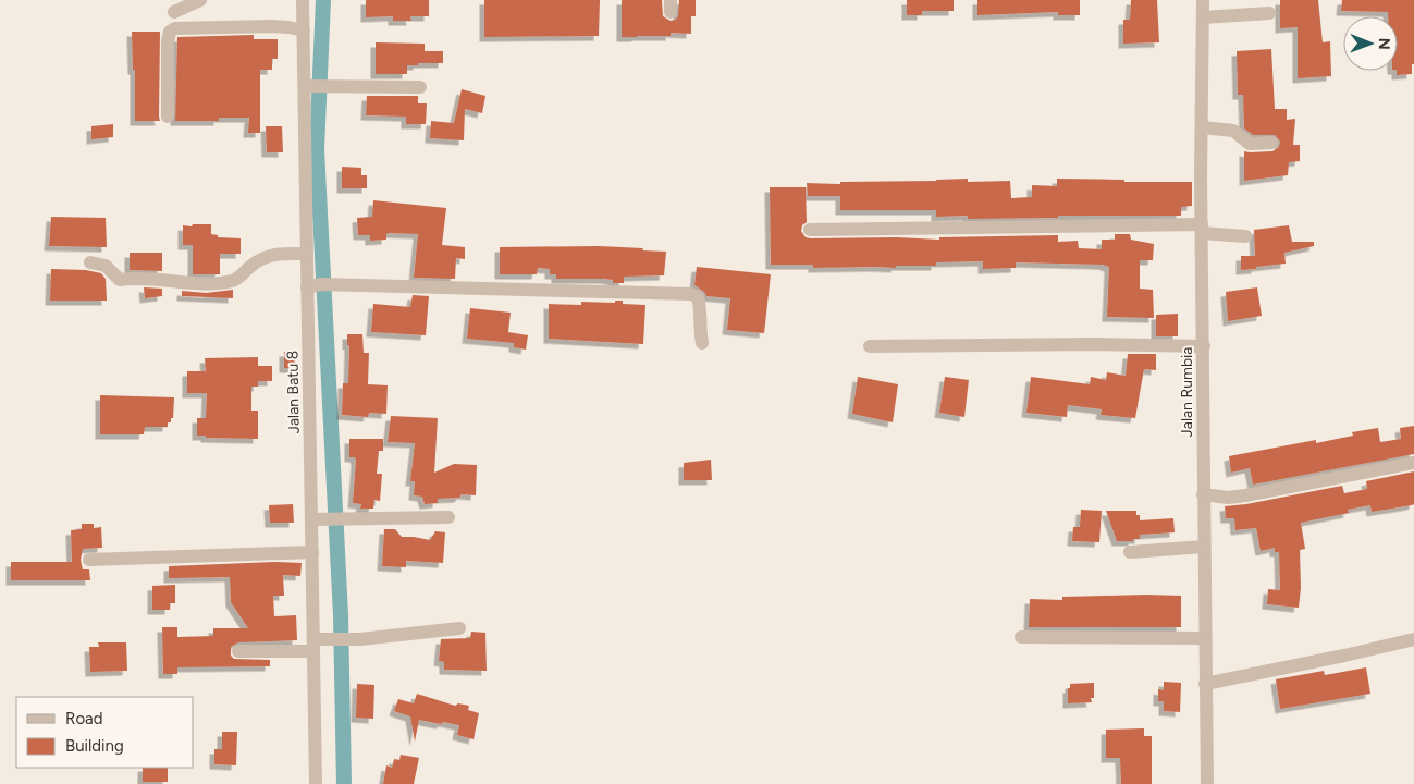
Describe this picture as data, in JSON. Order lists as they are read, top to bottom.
{
  "streets": {
    "street": ["Jalan Batu 8", "Jalan Rumbia"]
  },
  "legend": ["Road", "Building"],
  "north": "right"
}
